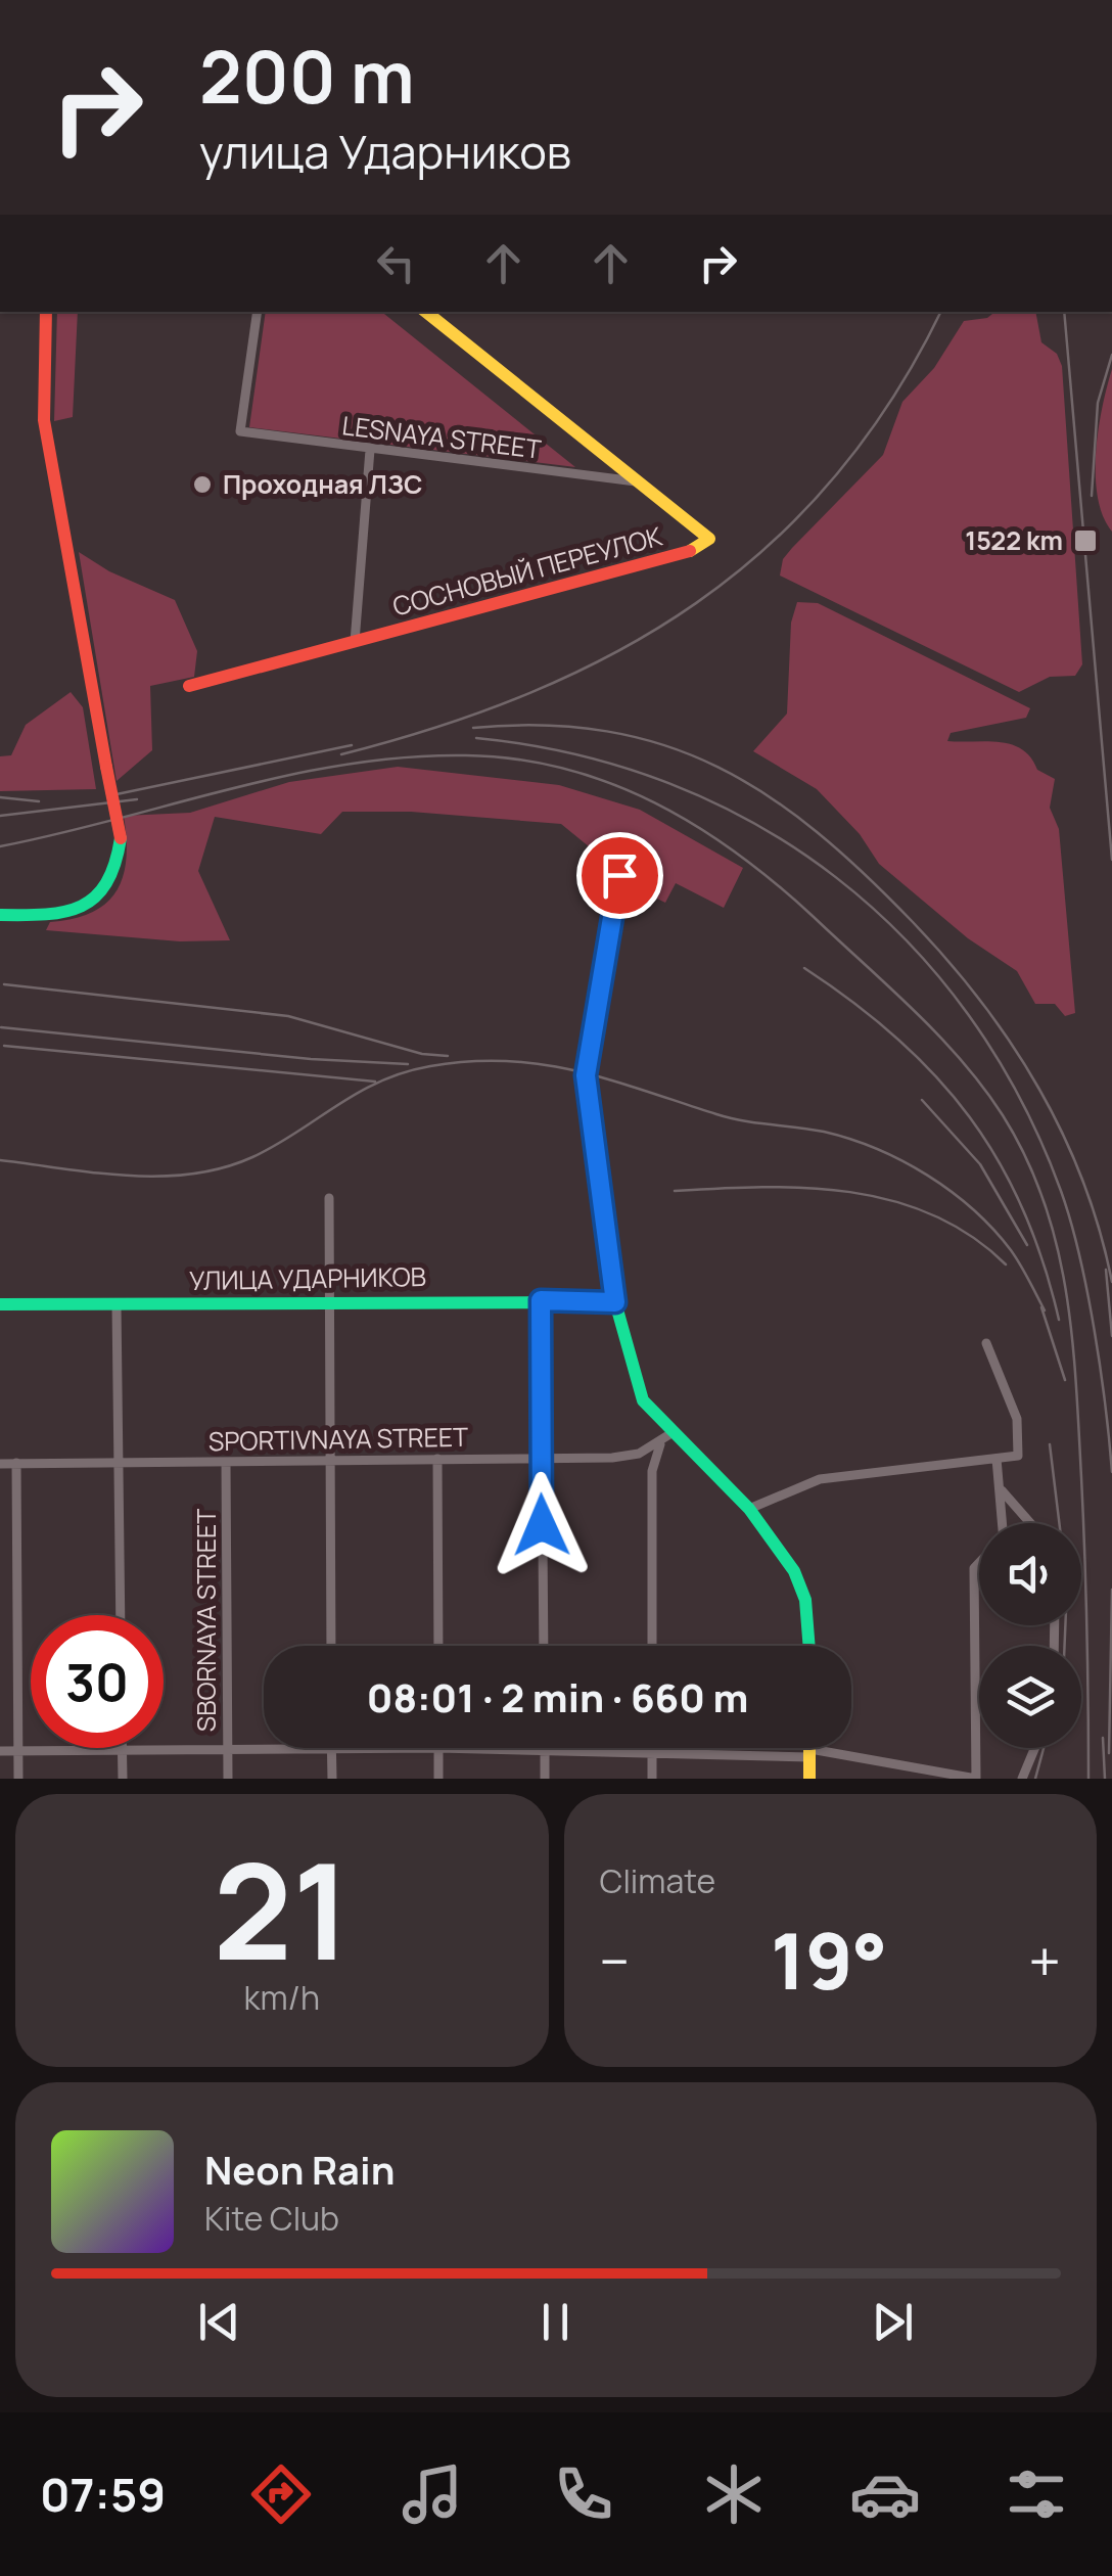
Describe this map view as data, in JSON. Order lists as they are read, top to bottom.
{
  "streets": {
    "main road": ["СОСНОВЫЙ ПЕРЕУЛОК", "УЛИЦА УДАРНИКОВ"],
    "street": ["LESNAYA STREET", "SPORTIVNAYA STREET", "SBORNAYA STREET"]
  },
  "crossings": [
    ["LESNAYA STREET", "СОСНОВЫЙ ПЕРЕУЛОК"],
    ["SPORTIVNAYA STREET", "SBORNAYA STREET"]
  ],
  "places": {
    "other": ["Проходная ЛЗС"],
    "transit": ["1522 km"]
  },
  "page": {
    "turn": ["200 m", "улица Ударников"],
    "limit": "30",
    "trip": "08:01 · 2 min · 660 m",
    "tile": [
      ["21", "km/h"],
      "Climate"
    ],
    "heat": ["−", "19°", "+"],
    "song": ["Neon Rain", "Kite Club"],
    "tabs": "07:59"
  }
}
